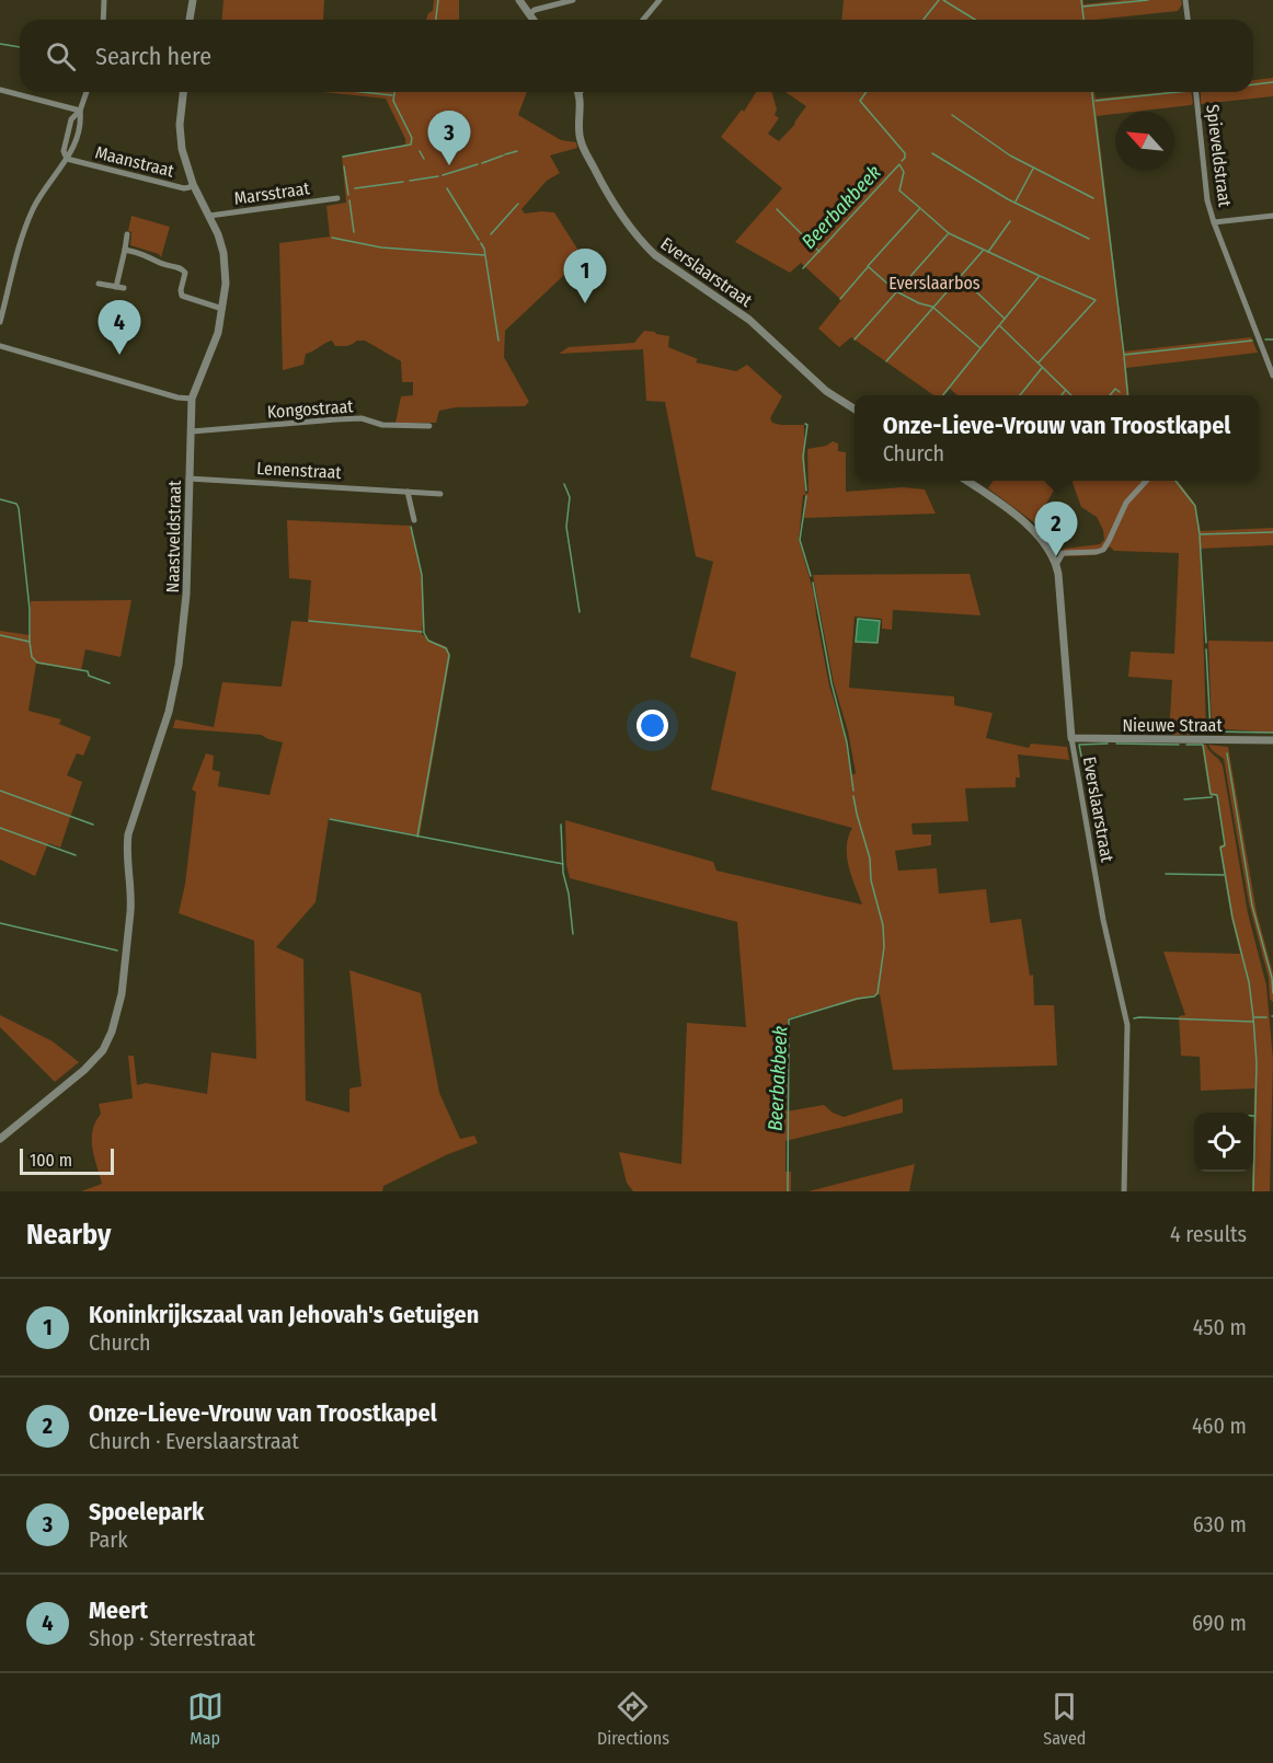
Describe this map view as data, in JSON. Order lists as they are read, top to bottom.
{
  "streets": {
    "street": [
      "Spieveldstraat",
      "Maanstraat",
      "Marsstraat",
      "Everslaarstraat",
      "Kongostraat",
      "Lenenstraat",
      "Naastveldstraat",
      "Nieuwe Straat"
    ]
  },
  "crossings": [
    ["Maanstraat", "Naastveldstraat"],
    ["Marsstraat", "Naastveldstraat"],
    ["Everslaarstraat", "Nieuwe Straat"],
    ["Kongostraat", "Naastveldstraat"],
    ["Lenenstraat", "Naastveldstraat"]
  ],
  "water": ["Beerbakbeek"],
  "parks": ["Everslaarbos"],
  "scale_bar": "100 m",
  "north": "top left",
  "page": {
    "search": "Search here",
    "pins": [
      "3",
      "1",
      "4",
      "2"
    ],
    "popup": ["Onze-Lieve-Vrouw van Troostkapel", "Church"],
    "scale": "100 m",
    "heading": ["Nearby", "4 results"],
    "list": [
      {
        "mark": "1",
        "name": "Koninkrijkszaal van Jehovah's Getuigen",
        "note": "Church",
        "value": "450 m"
      },
      {
        "mark": "2",
        "name": "Onze-Lieve-Vrouw van Troostkapel",
        "note": "Church · Everslaarstraat",
        "value": "460 m"
      },
      {
        "mark": "3",
        "name": "Spoelepark",
        "note": "Park",
        "value": "630 m"
      },
      {
        "mark": "4",
        "name": "Meert",
        "note": "Shop · Sterrestraat",
        "value": "690 m"
      }
    ],
    "nav": ["Map", "Directions", "Saved"]
  }
}
